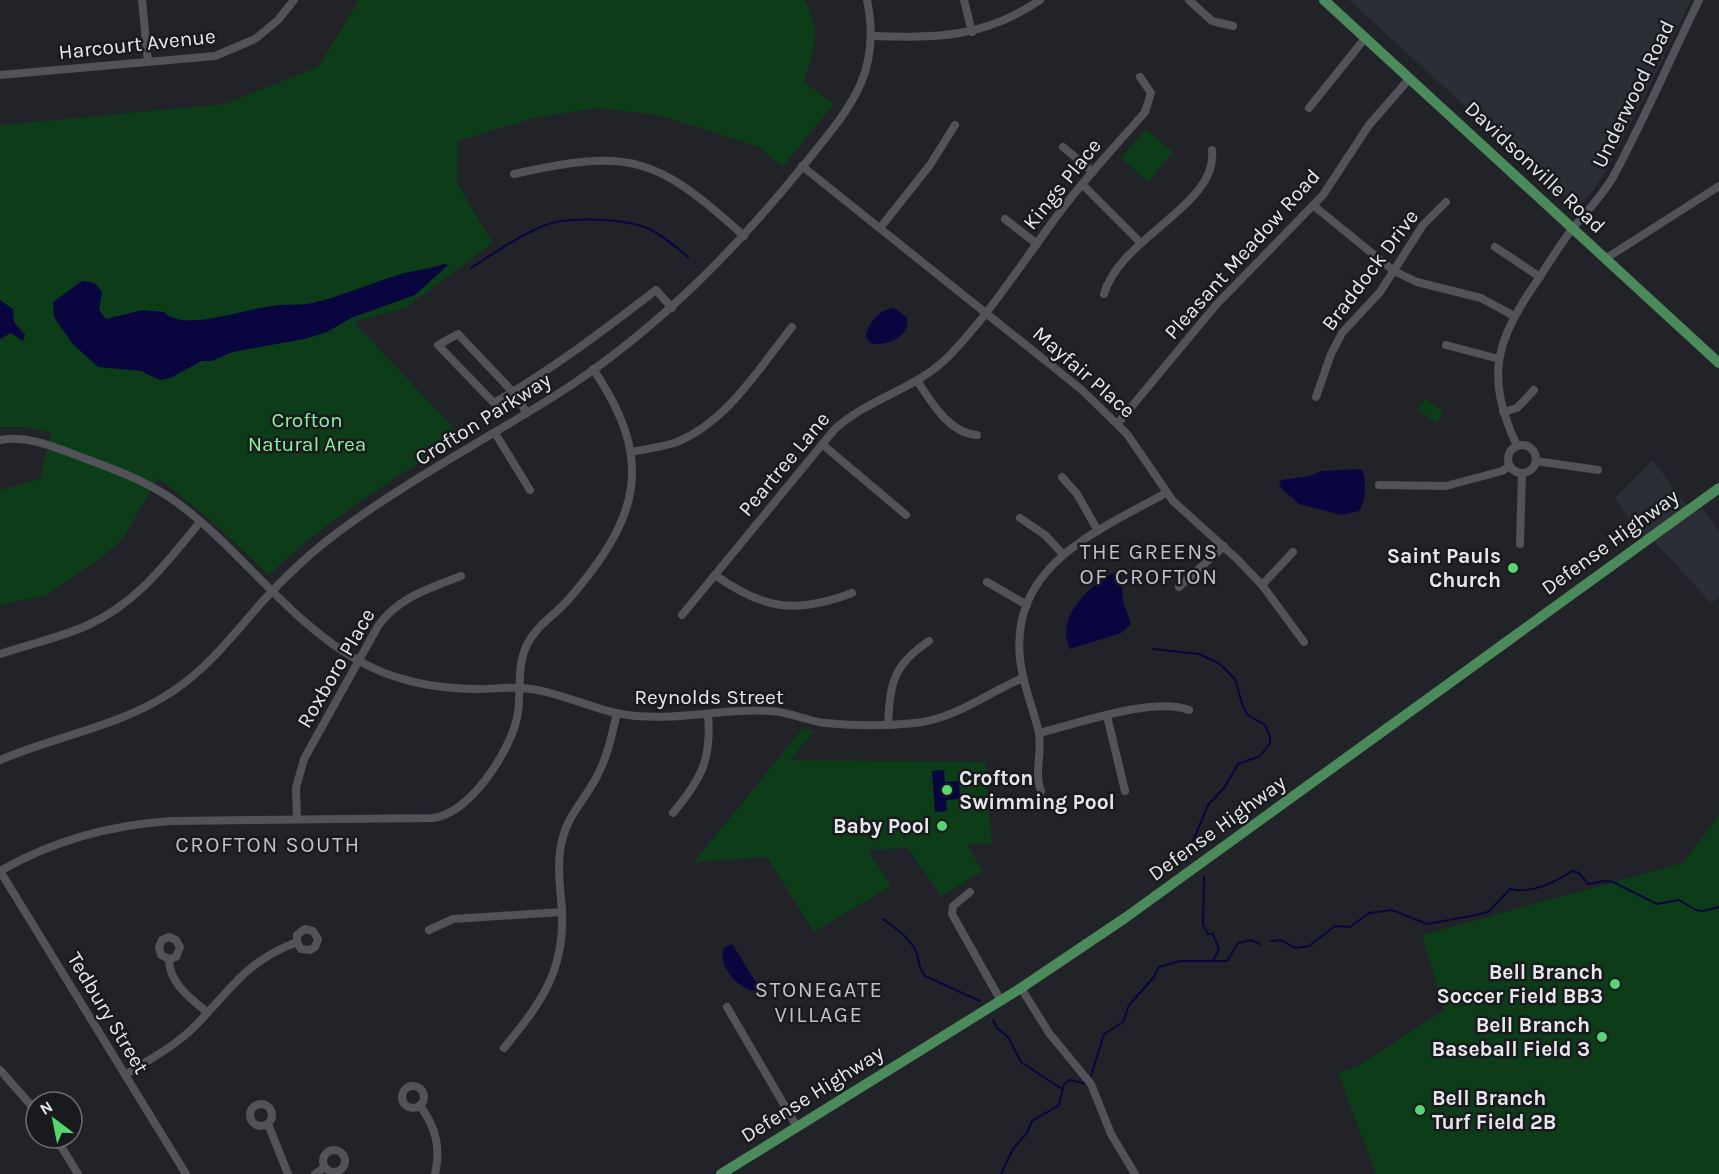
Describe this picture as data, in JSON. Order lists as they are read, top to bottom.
{
  "streets": {
    "main road": ["Davidsonville Road", "Defense Highway"],
    "street": [
      "Harcourt Avenue",
      "Underwood Road",
      "Kings Place",
      "Pleasant Meadow Road",
      "Braddock Drive",
      "Mayfair Place",
      "Crofton Parkway",
      "Peartree Lane",
      "Roxboro Place",
      "Reynolds Street",
      "Tedbury Street"
    ]
  },
  "crossings": [
    ["Underwood Road", "Davidsonville Road"],
    ["Davidsonville Road", "Pleasant Meadow Road"],
    ["Kings Place", "Mayfair Place"],
    ["Kings Place", "Peartree Lane"],
    ["Pleasant Meadow Road", "Mayfair Place"],
    ["Mayfair Place", "Crofton Parkway"],
    ["Mayfair Place", "Peartree Lane"],
    ["Crofton Parkway", "Reynolds Street"],
    ["Roxboro Place", "Reynolds Street"]
  ],
  "districts": ["THE GREENS OF CROFTON", "CROFTON SOUTH", "STONEGATE VILLAGE"],
  "parks": ["Crofton Natural Area"],
  "places": [
    "Saint Pauls Church",
    "Crofton Swimming Pool",
    "Baby Pool",
    "Bell Branch Soccer Field BB3",
    "Bell Branch Baseball Field 3",
    "Bell Branch Turf Field 2B"
  ],
  "north": "top left"
}
